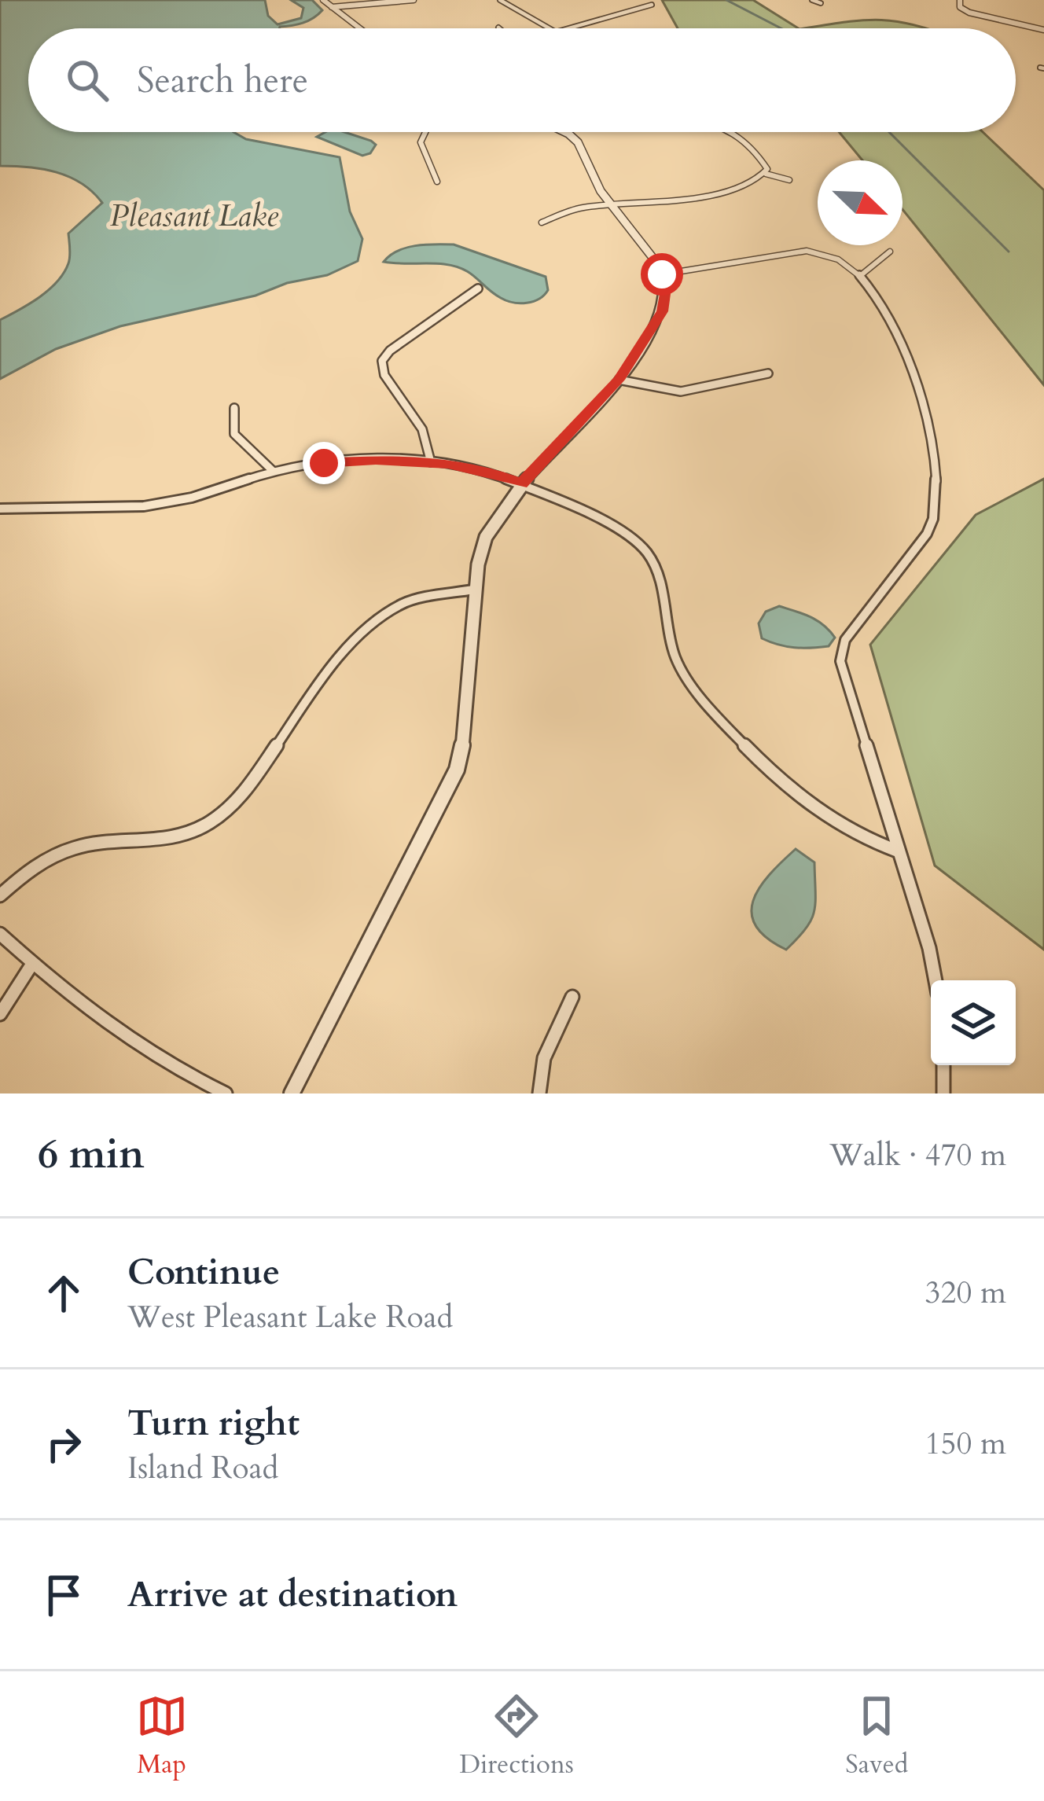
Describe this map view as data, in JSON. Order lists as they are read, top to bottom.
{
  "water": ["Pleasant Lake"],
  "north": "bottom right",
  "page": {
    "search": "Search here",
    "heading": ["6 min", "Walk · 470 m"],
    "list": [
      ["Continue", "West Pleasant Lake Road", "320 m"],
      ["Turn right", "Island Road", "150 m"],
      "Arrive at destination"
    ],
    "nav": ["Map", "Directions", "Saved"]
  }
}
